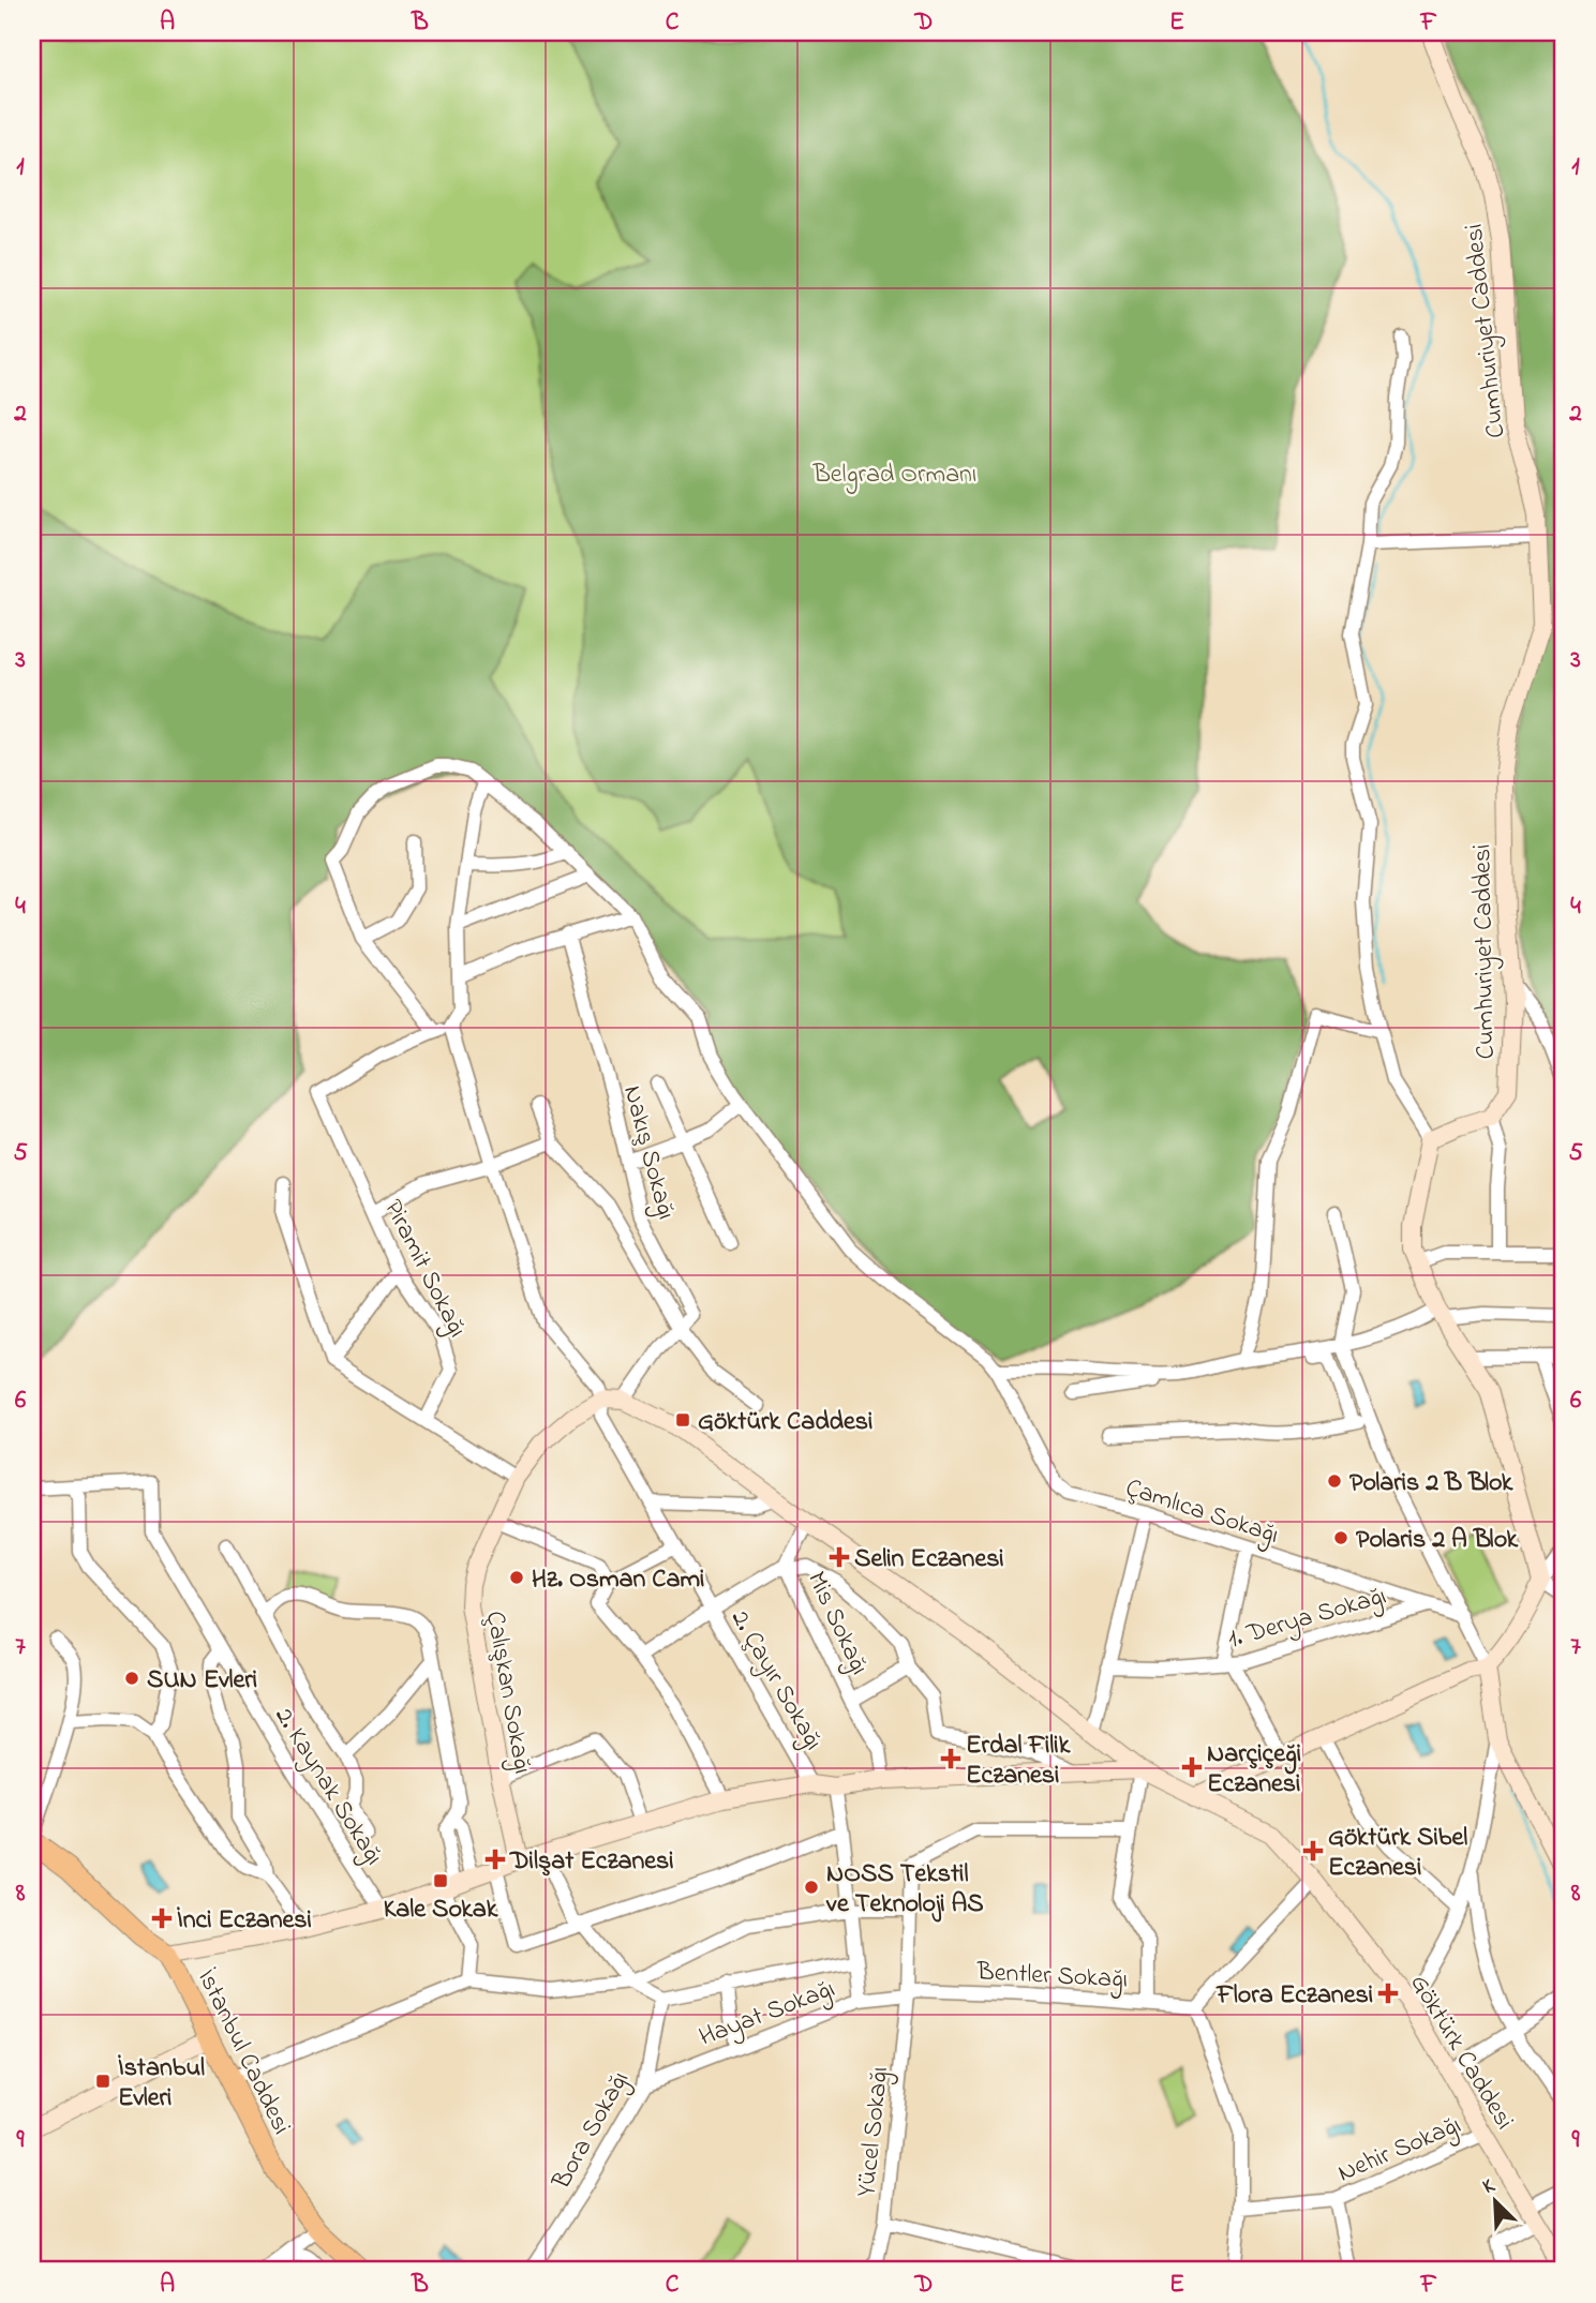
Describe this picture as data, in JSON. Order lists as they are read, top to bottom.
{
  "streets": {
    "main road": [
      "Cumhuriyet Caddesi",
      "Çalışkan Sokağı",
      "İstanbul Caddesi",
      "Göktürk Caddesi"
    ],
    "street": [
      "Nakış Sokağı",
      "Piramit Sokağı",
      "Çamlıca Sokağı",
      "1. Derya Sokağı",
      "Mis Sokağı",
      "2. Çayır Sokağı",
      "2. Kaynak Sokağı",
      "Bentler Sokağı",
      "Hayat Sokağı",
      "Bora Sokağı",
      "Yücel Sokağı",
      "Nehir Sokağı"
    ]
  },
  "crossings": [
    ["Çamlıca Sokağı", "1. Derya Sokağı"],
    ["2. Çayır Sokağı", "Çalışkan Sokağı"],
    ["2. Çayır Sokağı", "Göktürk Caddesi"],
    ["Çalışkan Sokağı", "Göktürk Caddesi"],
    ["Bentler Sokağı", "Hayat Sokağı"],
    ["Bentler Sokağı", "Yücel Sokağı"],
    ["Hayat Sokağı", "Bora Sokağı"],
    ["Hayat Sokağı", "Yücel Sokağı"],
    ["Göktürk Caddesi", "Nehir Sokağı"]
  ],
  "parks": ["Belgrad Ormanı"],
  "places": {
    "transit": ["Göktürk Caddesi", "Kale Sokak", "İstanbul Evleri"],
    "other": [
      "Polaris 2 B Blok",
      "Polaris 2 A Blok",
      "Hz. Osman Cami",
      "SUN Evleri",
      "NOSS Tekstil ve Teknoloji AS"
    ],
    "health": [
      "Selin Eczanesi",
      "Erdal Filik Eczanesi",
      "Narçiçeği Eczanesi",
      "Göktürk Sibel Eczanesi",
      "Dilşat Eczanesi",
      "İnci Eczanesi",
      "Flora Eczanesi"
    ]
  },
  "north": "top left",
  "grid": {
    "columns": [
      "A",
      "B",
      "C",
      "D",
      "E",
      "F"
    ],
    "rows": [
      "1",
      "2",
      "3",
      "4",
      "5",
      "6",
      "7",
      "8",
      "9"
    ]
  }
}
